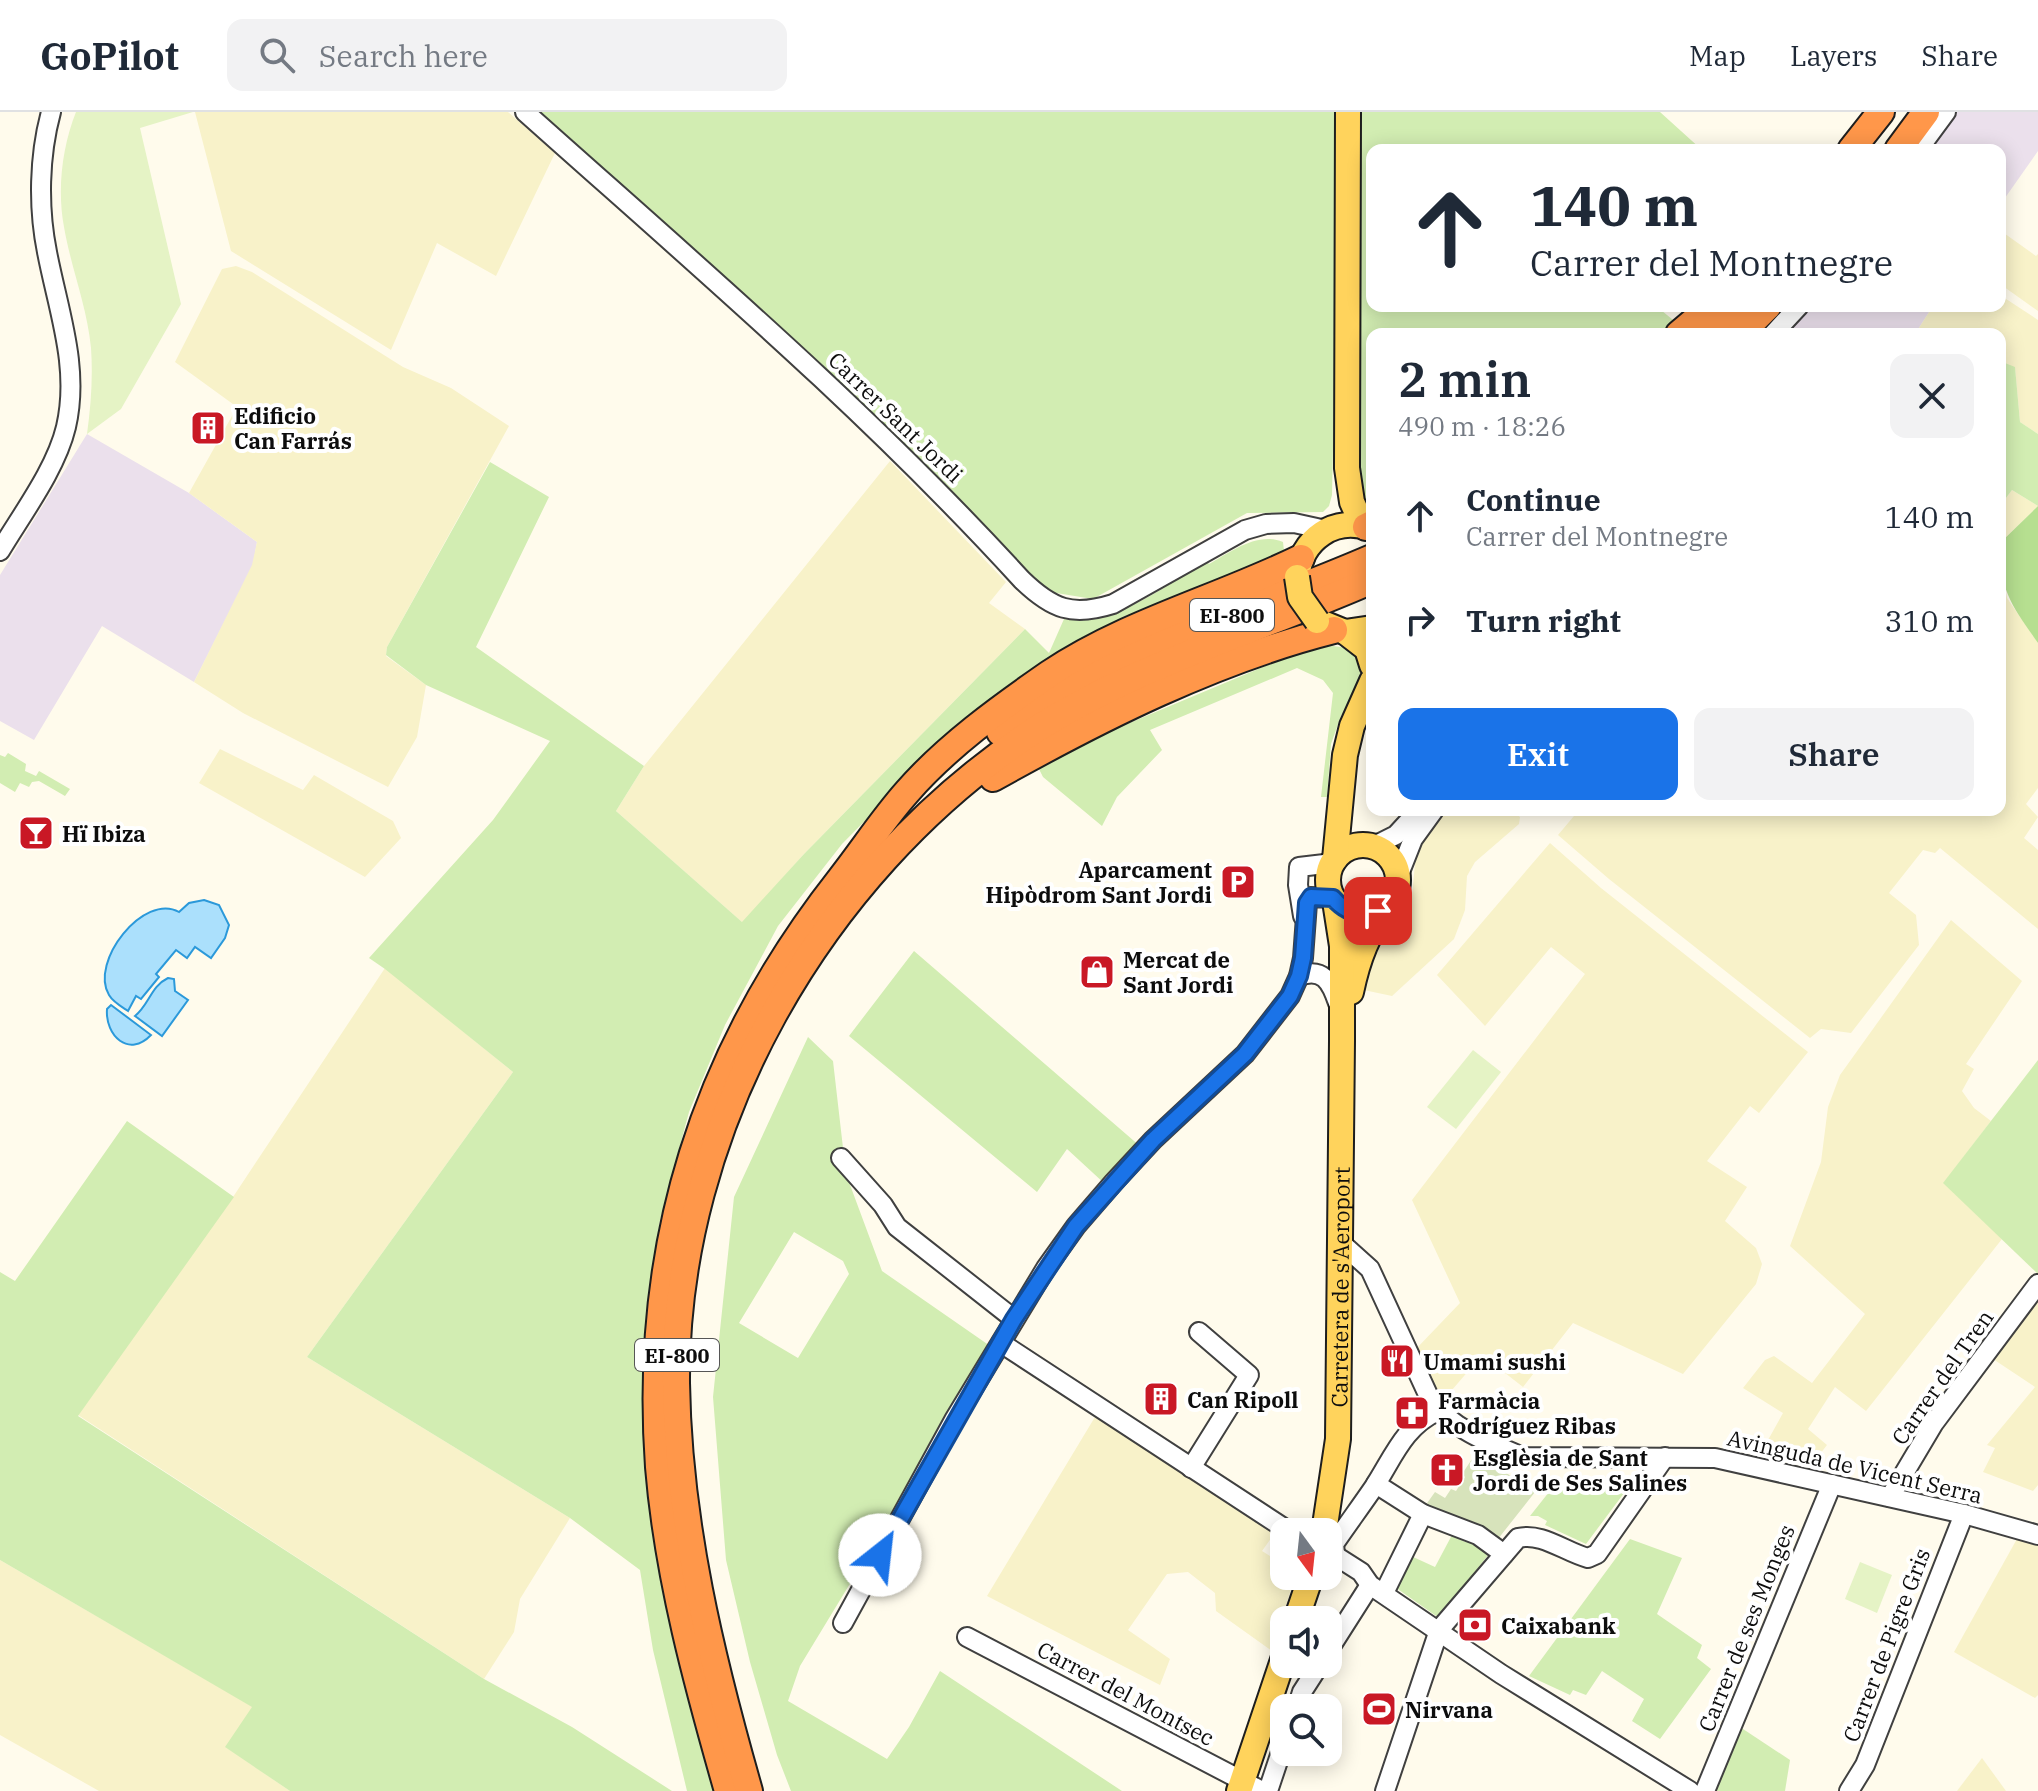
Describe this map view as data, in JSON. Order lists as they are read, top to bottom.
{
  "streets": {
    "highway": ["EI-800"],
    "main road": ["Carretera de s'Aeroport"],
    "street": [
      "Carrer Sant Jordi",
      "Carrer del Tren",
      "Avinguda de Vicent Serra",
      "Carrer de ses Monges",
      "Carrer de Pigre Gris",
      "Carrer del Montsec"
    ]
  },
  "crossings": [
    ["Carrer del Tren", "Avinguda de Vicent Serra"],
    ["Avinguda de Vicent Serra", "Carrer de ses Monges"],
    ["Avinguda de Vicent Serra", "Carrer de Pigre Gris"]
  ],
  "places": {
    "building": ["Edificio Can Farrás", "Can Ripoll"],
    "bar": ["Hï Ibiza"],
    "parking": ["Aparcament Hipòdrom Sant Jordi"],
    "shop": ["Mercat de Sant Jordi"],
    "restaurant": ["Umami sushi"],
    "pharmacy": ["Farmàcia Rodríguez Ribas"],
    "church": ["Esglèsia de Sant Jordi de Ses Salines"],
    "bank": ["Caixabank"],
    "sports": ["Nirvana"]
  },
  "north": "bottom",
  "page": {
    "header": "GoPilot",
    "search": "Search here",
    "nav": ["Map", "Layers", "Share"],
    "turn": ["140 m", "Carrer del Montnegre"],
    "heading": ["2 min", "490 m · 18:26"],
    "list": [
      {
        "name": "Continue",
        "note": "Carrer del Montnegre",
        "value": "140 m"
      },
      {
        "name": "Turn right",
        "value": "310 m"
      }
    ],
    "buttons": ["Exit", "Share"]
  }
}
